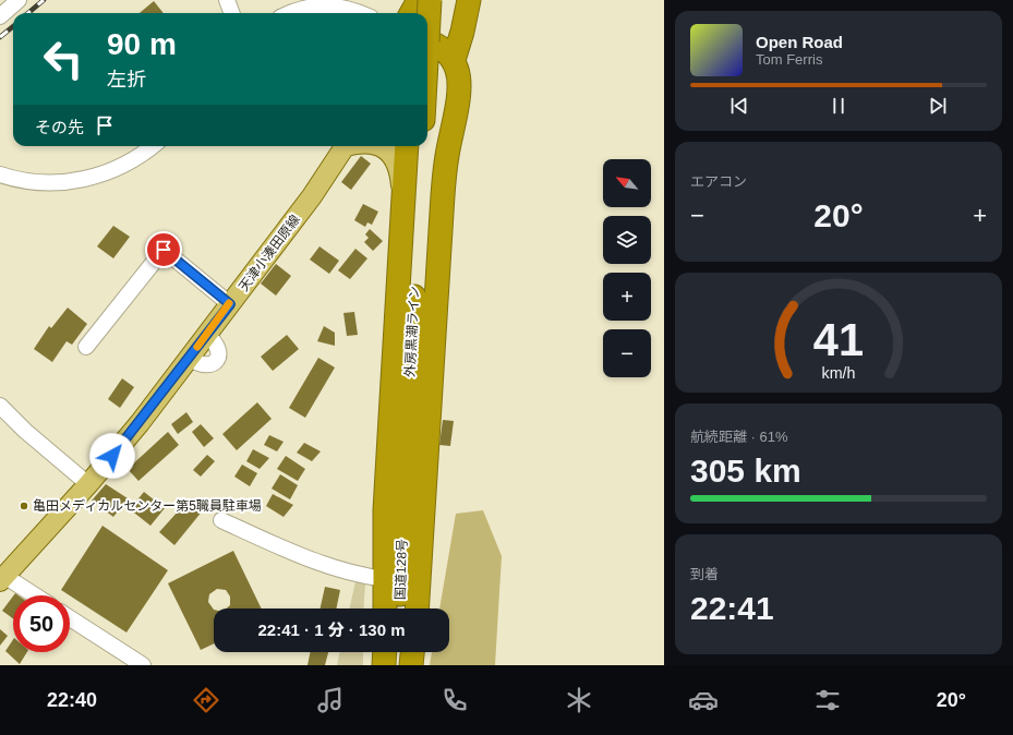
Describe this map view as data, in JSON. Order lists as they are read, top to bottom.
{
  "streets": {
    "highway": ["外房黒潮ライン", "国道128号"],
    "main road": ["天津小湊田原線"]
  },
  "crossings": [
    ["外房黒潮ライン", "国道128号"]
  ],
  "places": ["亀田メディカルセンター第5職員駐車場"],
  "north": "top left",
  "page": {
    "turn": ["90 m", "左折"],
    "song": ["Open Road", "Tom Ferris"],
    "then": "その先",
    "tile": [
      "エアコン",
      ["航続距離 · 61%", "305 km"],
      ["到着", "22:41"]
    ],
    "map_buttons": ["+", "−"],
    "heat": ["−", "20°", "+"],
    "limit": "50",
    "trip": "22:41 · 1 分 · 130 m",
    "tabs": ["22:40", "20°"],
    "gauge": ["41", "km/h"]
  }
}
